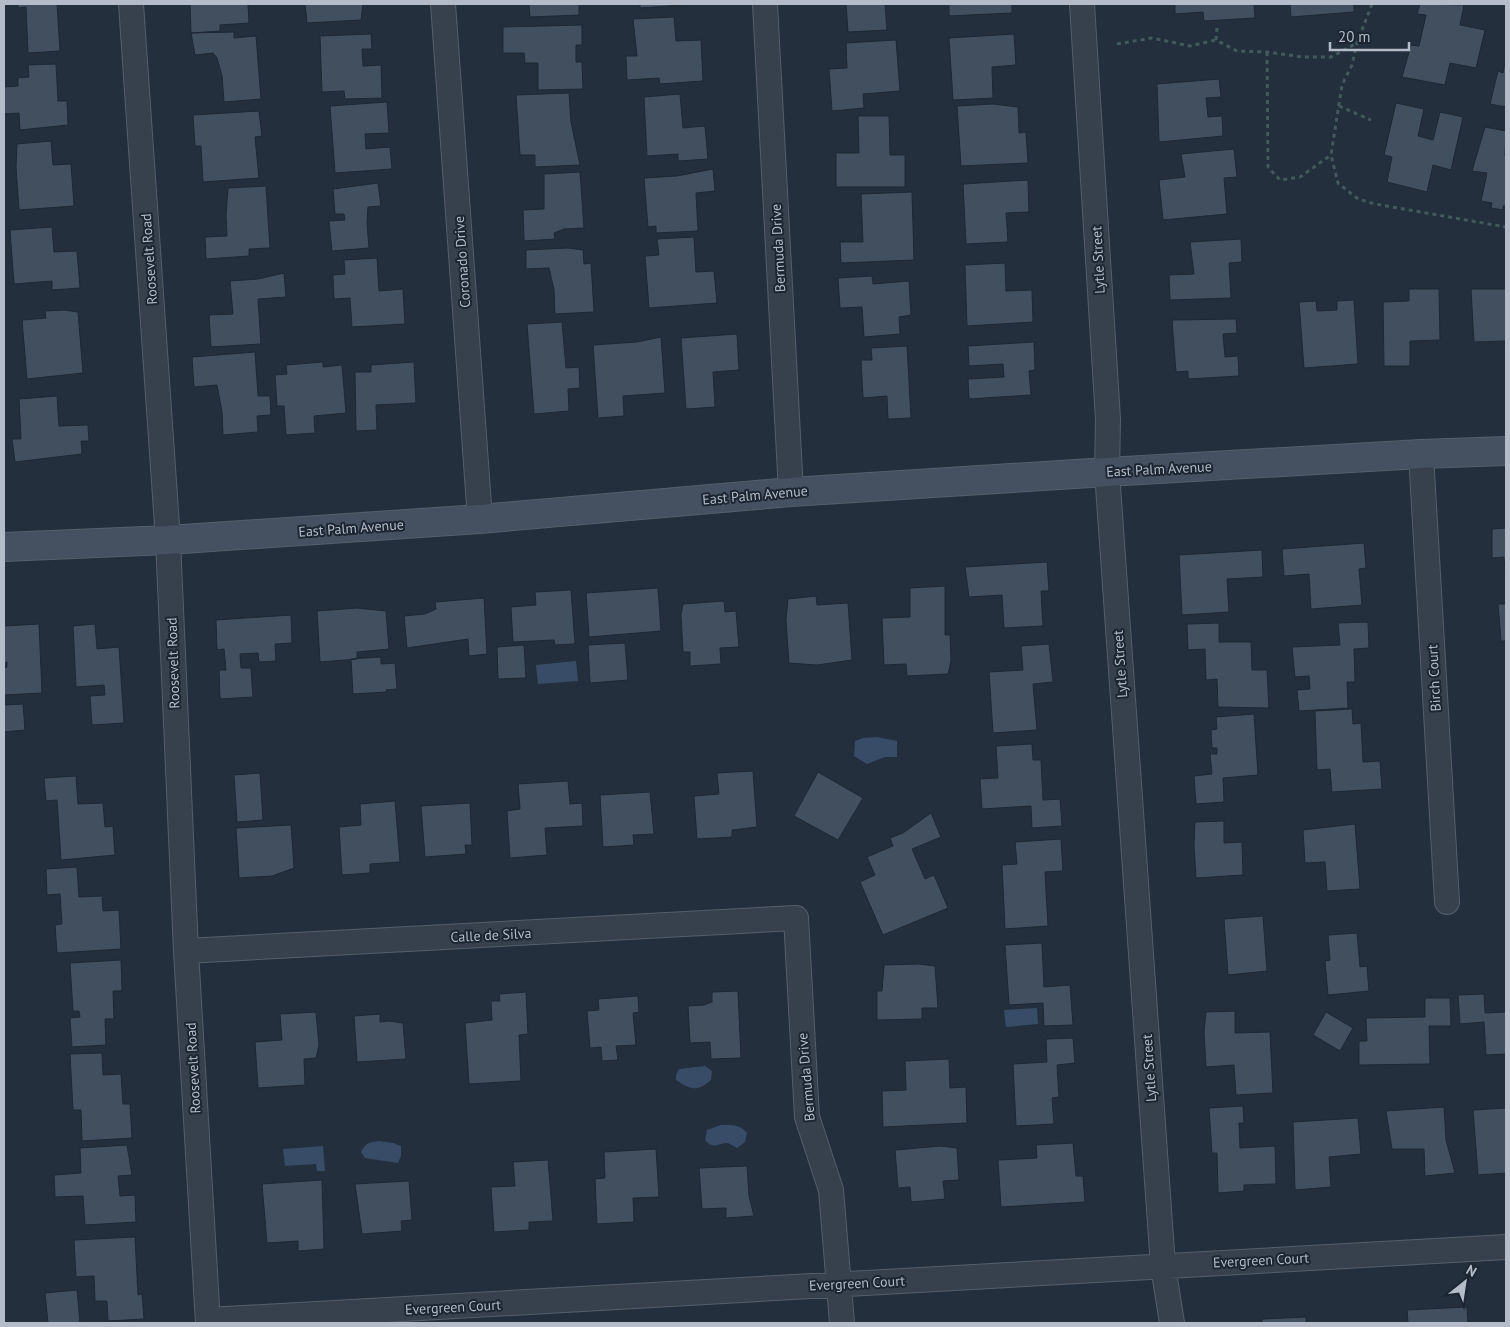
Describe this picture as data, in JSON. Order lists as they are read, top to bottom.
{
  "streets": {
    "street": [
      "Bermuda Drive",
      "Roosevelt Road",
      "Lytle Street",
      "Coronado Drive",
      "East Palm Avenue",
      "Birch Court",
      "Calle de Silva",
      "Evergreen Court"
    ]
  },
  "crossings": [
    ["Bermuda Drive", "East Palm Avenue"],
    ["Bermuda Drive", "Calle de Silva"],
    ["Bermuda Drive", "Evergreen Court"],
    ["Roosevelt Road", "East Palm Avenue"],
    ["Roosevelt Road", "Calle de Silva"],
    ["Roosevelt Road", "Evergreen Court"],
    ["Lytle Street", "East Palm Avenue"],
    ["Lytle Street", "Evergreen Court"],
    ["Coronado Drive", "East Palm Avenue"],
    ["East Palm Avenue", "Birch Court"]
  ],
  "scale_bar": "20 m",
  "north": "top right"
}
